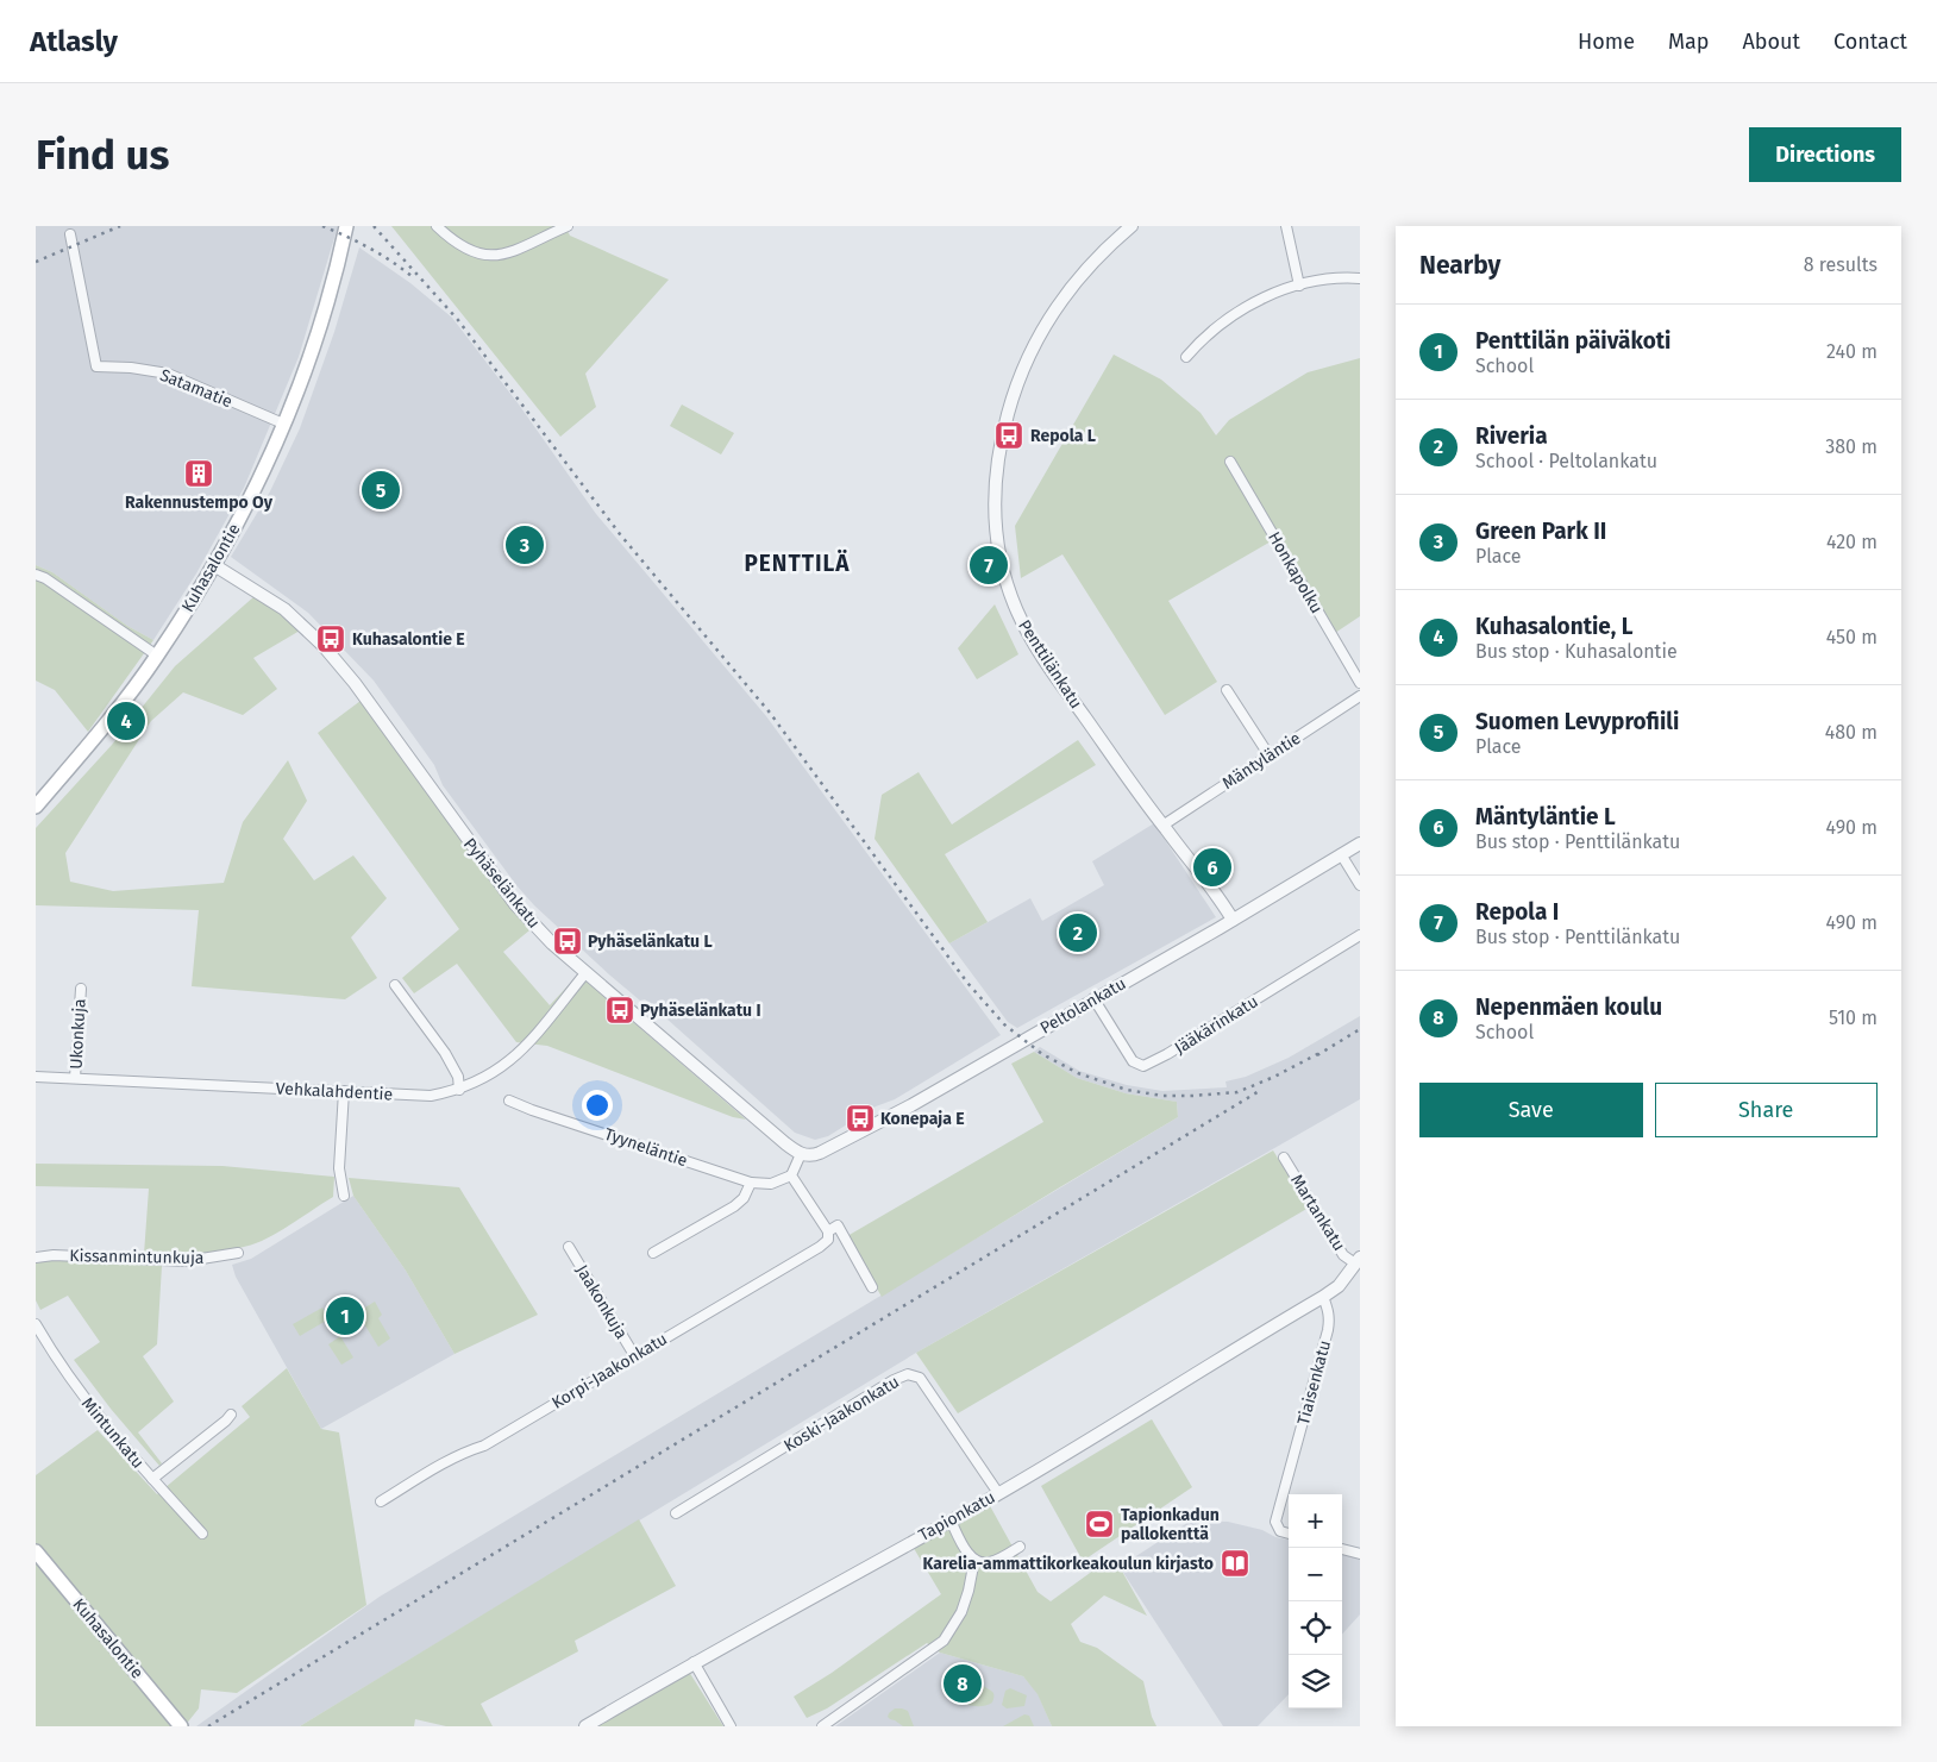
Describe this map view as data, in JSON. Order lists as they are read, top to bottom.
{
  "streets": {
    "main road": ["Kuhasalontie"],
    "street": [
      "Satamatie",
      "Honkapolku",
      "Penttilänkatu",
      "Mäntyläntie",
      "Pyhäselänkatu",
      "Peltolankatu",
      "Jääkärinkatu",
      "Ukonkuja",
      "Vehkalahdentie",
      "Tyyneläntie",
      "Martankatu",
      "Kissanmintunkuja",
      "Jaakonkuja",
      "Korpi-Jaakonkatu",
      "Tiaisenkatu",
      "Koski-Jaakonkatu",
      "Mintunkatu",
      "Tapionkatu"
    ]
  },
  "crossings": [
    ["Satamatie", "Kuhasalontie"],
    ["Kuhasalontie", "Pyhäselänkatu"],
    ["Penttilänkatu", "Mäntyläntie"],
    ["Penttilänkatu", "Peltolankatu"],
    ["Pyhäselänkatu", "Peltolankatu"],
    ["Pyhäselänkatu", "Vehkalahdentie"],
    ["Peltolankatu", "Jääkärinkatu"],
    ["Ukonkuja", "Vehkalahdentie"],
    ["Jaakonkuja", "Korpi-Jaakonkatu"],
    ["Tiaisenkatu", "Tapionkatu"],
    ["Koski-Jaakonkatu", "Tapionkatu"]
  ],
  "districts": ["PENTTILÄ"],
  "places": {
    "bus stop": [
      "Repola L",
      "Kuhasalontie E",
      "Pyhäselänkatu L",
      "Pyhäselänkatu I",
      "Konepaja E"
    ],
    "building": ["Rakennustempo Oy"],
    "sports": ["Tapionkadun pallokenttä"],
    "library": ["Karelia-ammattikorkeakoulun kirjasto"]
  },
  "page": {
    "header": "Atlasly",
    "nav": [
      "Home",
      "Map",
      "About",
      "Contact"
    ],
    "buttons": [
      "Directions",
      ["Save", "Share"]
    ],
    "title": "Find us",
    "heading": ["Nearby", "8 results"],
    "list": [
      {
        "mark": "1",
        "name": "Penttilän päiväkoti",
        "note": "School",
        "value": "240 m"
      },
      {
        "mark": "2",
        "name": "Riveria",
        "note": "School · Peltolankatu",
        "value": "380 m"
      },
      {
        "mark": "3",
        "name": "Green Park II",
        "note": "Place",
        "value": "420 m"
      },
      {
        "mark": "4",
        "name": "Kuhasalontie, L",
        "note": "Bus stop · Kuhasalontie",
        "value": "450 m"
      },
      {
        "mark": "5",
        "name": "Suomen Levyprofiili",
        "note": "Place",
        "value": "480 m"
      },
      {
        "mark": "6",
        "name": "Mäntyläntie L",
        "note": "Bus stop · Penttilänkatu",
        "value": "490 m"
      },
      {
        "mark": "7",
        "name": "Repola I",
        "note": "Bus stop · Penttilänkatu",
        "value": "490 m"
      },
      {
        "mark": "8",
        "name": "Nepenmäen koulu",
        "note": "School",
        "value": "510 m"
      }
    ],
    "pins": [
      "5",
      "3",
      "7",
      "4",
      "6",
      "2",
      "1",
      "8"
    ],
    "map_buttons": ["+", "−"]
  }
}
